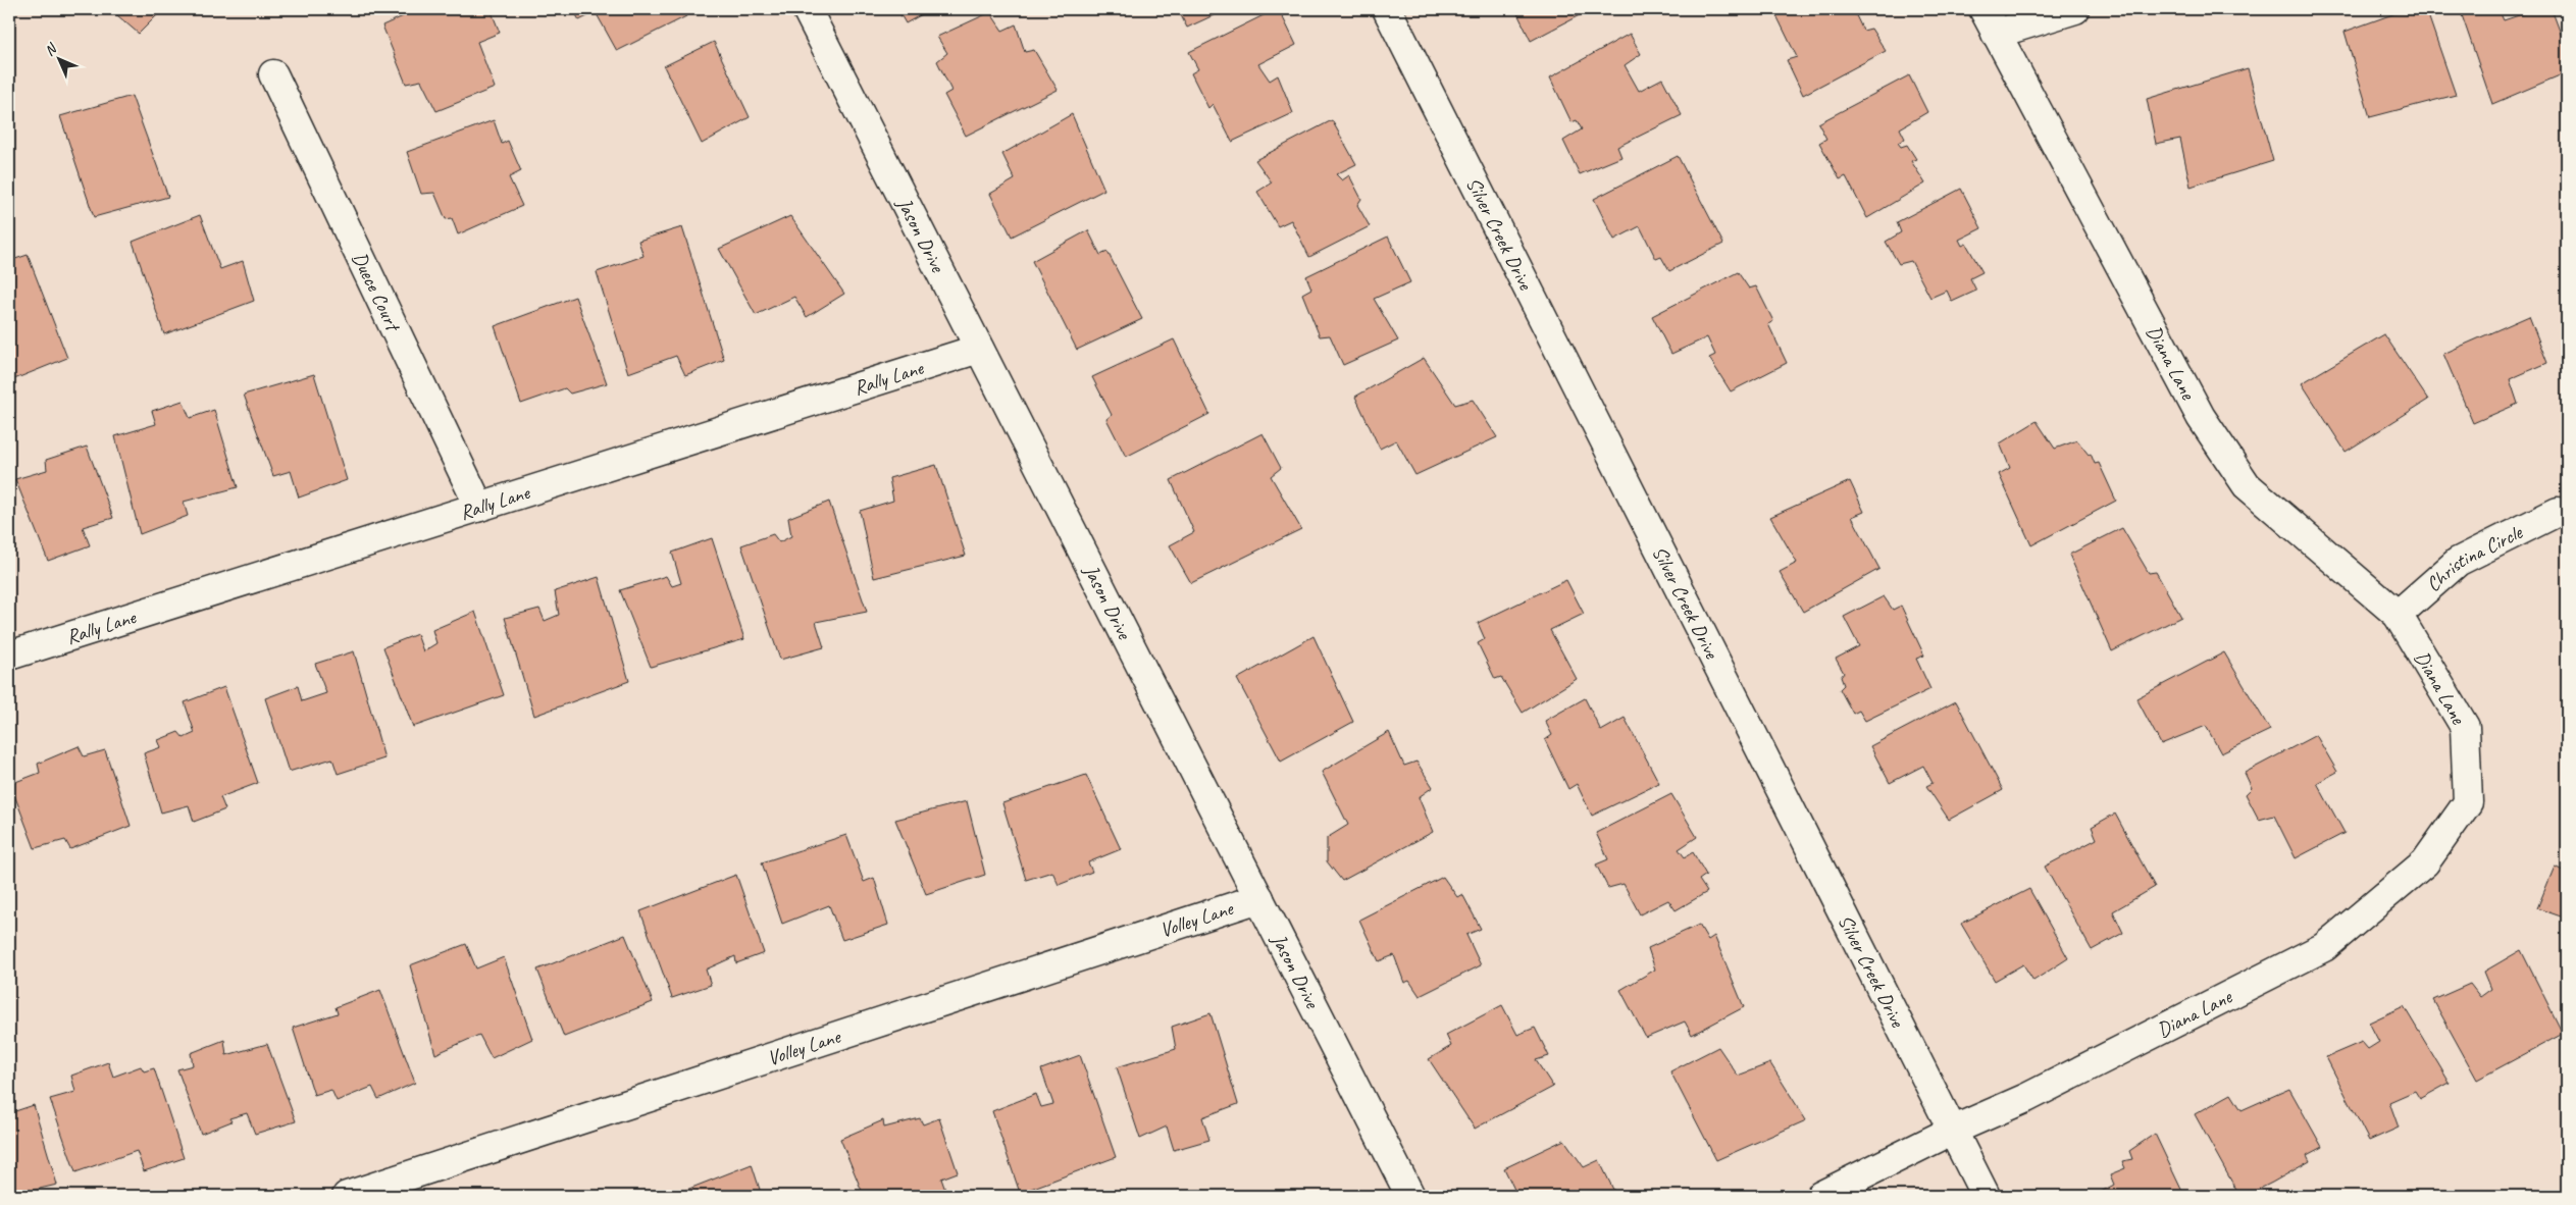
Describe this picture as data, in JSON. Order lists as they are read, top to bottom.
{
  "streets": {
    "street": [
      "Silver Creek Drive",
      "Jason Drive",
      "Duece Court",
      "Diana Lane",
      "Rally Lane",
      "Christina Circle",
      "Volley Lane"
    ]
  },
  "crossings": [
    ["Silver Creek Drive", "Diana Lane"],
    ["Jason Drive", "Rally Lane"],
    ["Jason Drive", "Volley Lane"],
    ["Duece Court", "Rally Lane"],
    ["Diana Lane", "Christina Circle"]
  ],
  "north": "top left"
}
